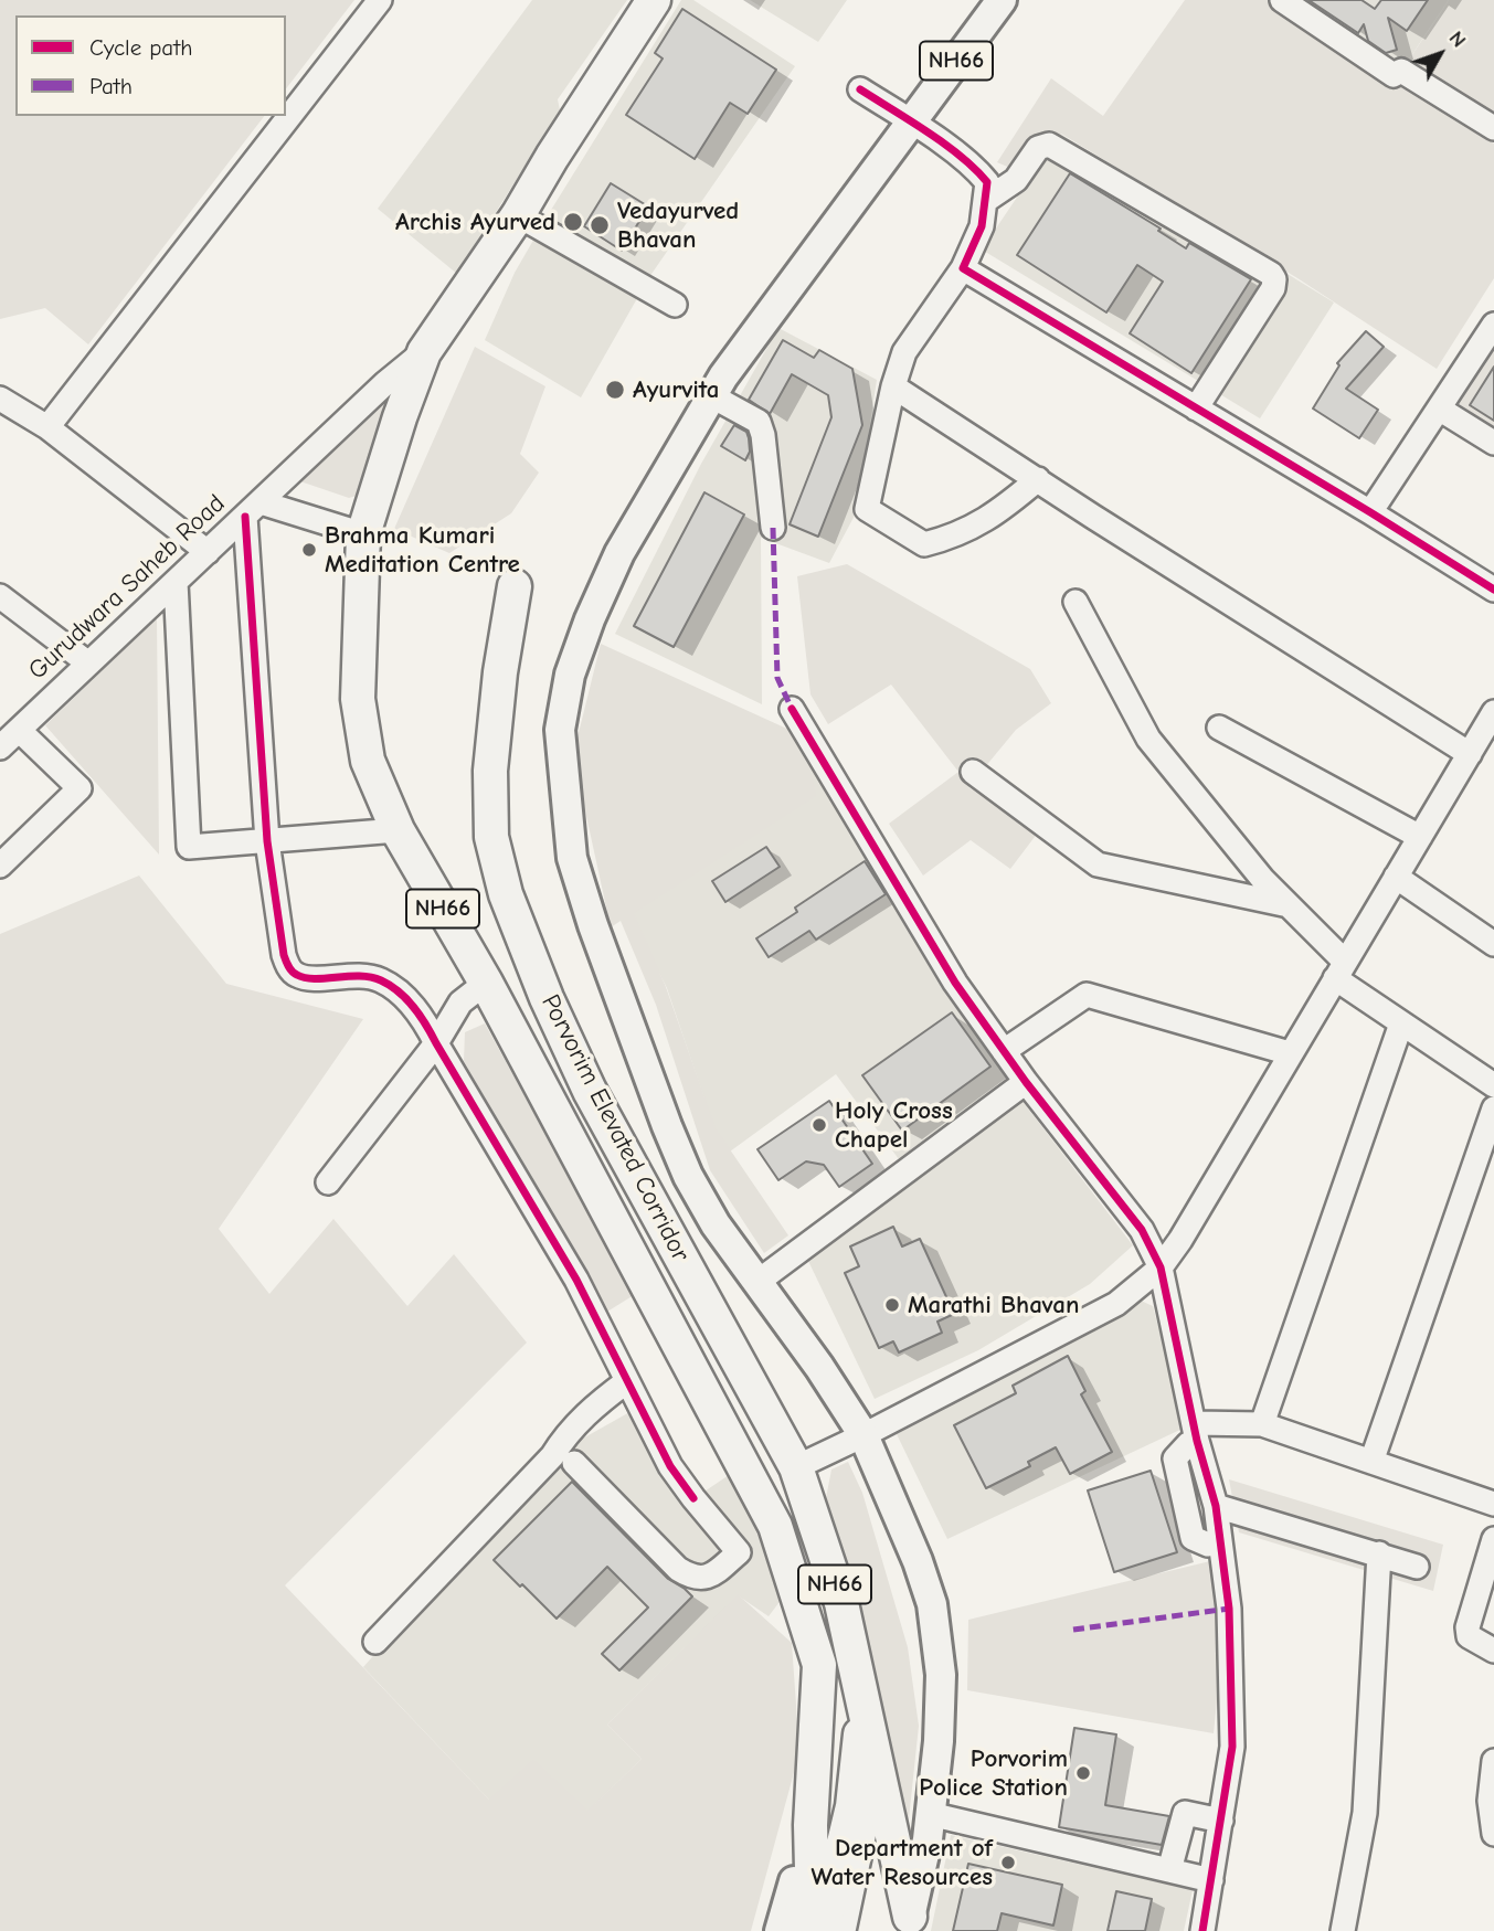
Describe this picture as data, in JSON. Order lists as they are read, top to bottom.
{
  "streets": {
    "highway": ["NH66", "Porvorim Elevated Corridor"],
    "street": ["Gurudwara Saheb Road"]
  },
  "crossings": [
    ["NH66", "Gurudwara Saheb Road"],
    ["NH66", "Porvorim Elevated Corridor"]
  ],
  "places": [
    "Archis Ayurved",
    "Vedayurved Bhavan",
    "Ayurvita",
    "Brahma Kumari Meditation Centre",
    "Holy Cross Chapel",
    "Marathi Bhavan",
    "Porvorim Police Station",
    "Department of Water Resources"
  ],
  "legend": ["Cycle path", "Path"],
  "north": "top right"
}
